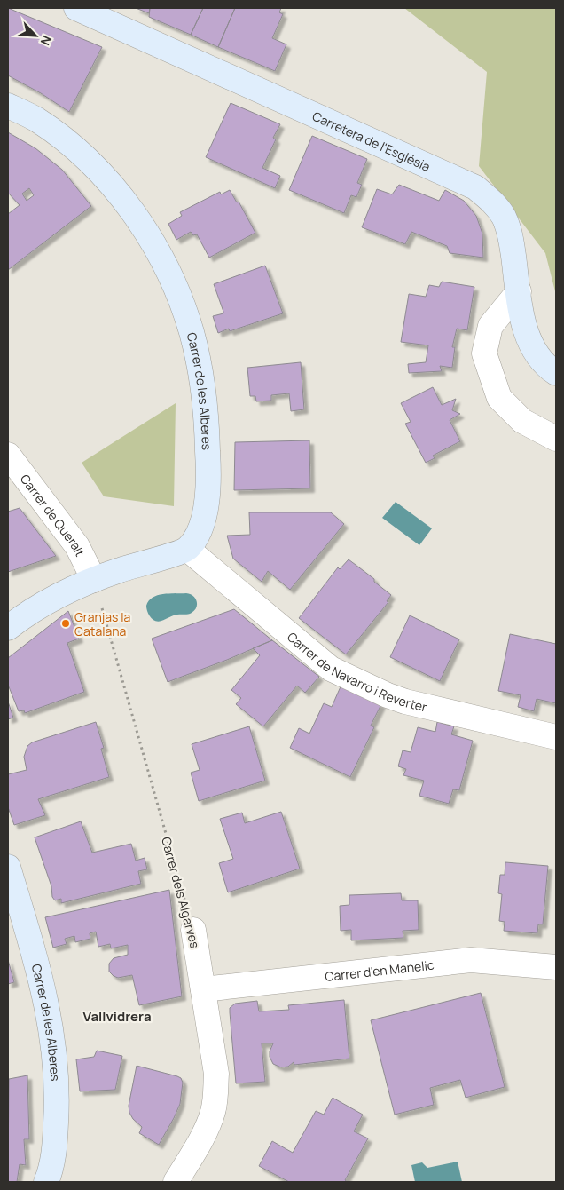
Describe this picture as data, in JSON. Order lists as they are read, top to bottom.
{
  "streets": {
    "street": [
      "Carretera de l'Església",
      "Carrer de les Alberes",
      "Carrer de Queralt",
      "Carrer de Navarro i Reverter",
      "Carrer dels Algarves",
      "Carrer d'en Manelic"
    ]
  },
  "crossings": [
    ["Carrer de les Alberes", "Carrer de Navarro i Reverter"],
    ["Carrer de Queralt", "Carrer dels Algarves"],
    ["Carrer dels Algarves", "Carrer d'en Manelic"]
  ],
  "districts": ["Vallvidrera"],
  "places": ["Granjas la Catalana"],
  "north": "bottom right"
}
